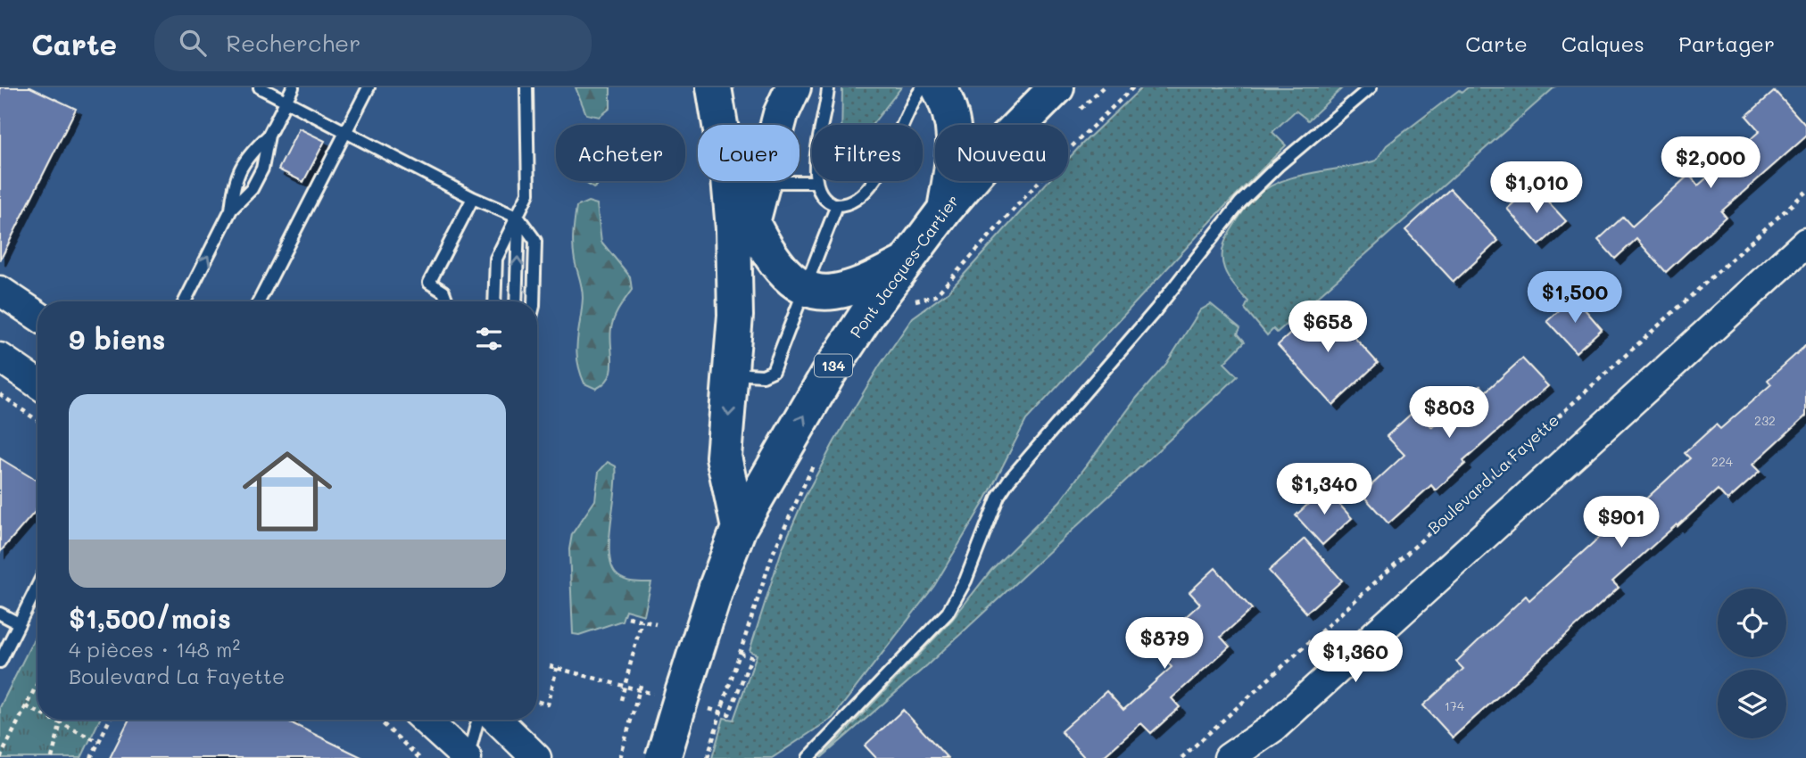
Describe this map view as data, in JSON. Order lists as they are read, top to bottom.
{
  "streets": {
    "main road": ["Pont Jacques-Cartier", "134"],
    "path": ["Boulevard La Fayette"]
  },
  "one_way": ["Pont Jacques-Cartier"],
  "house_numbers": ["232", "224", "174"],
  "page": {
    "header": "Carte",
    "search": "Rechercher",
    "nav": ["Carte", "Calques", "Partager"],
    "chip": [
      "Acheter",
      "Louer",
      "Filtres",
      "Nouveau"
    ],
    "price": [
      "$2,000",
      "$1,010",
      "$1,500",
      "$658",
      "$803",
      "$1,340",
      "$901",
      "$879",
      "$1,360"
    ],
    "heading": "9 biens",
    "list": [
      {
        "name": "$1,500/mois",
        "note": "4 pièces · 148 m² · Boulevard La Fayette"
      }
    ]
  }
}
